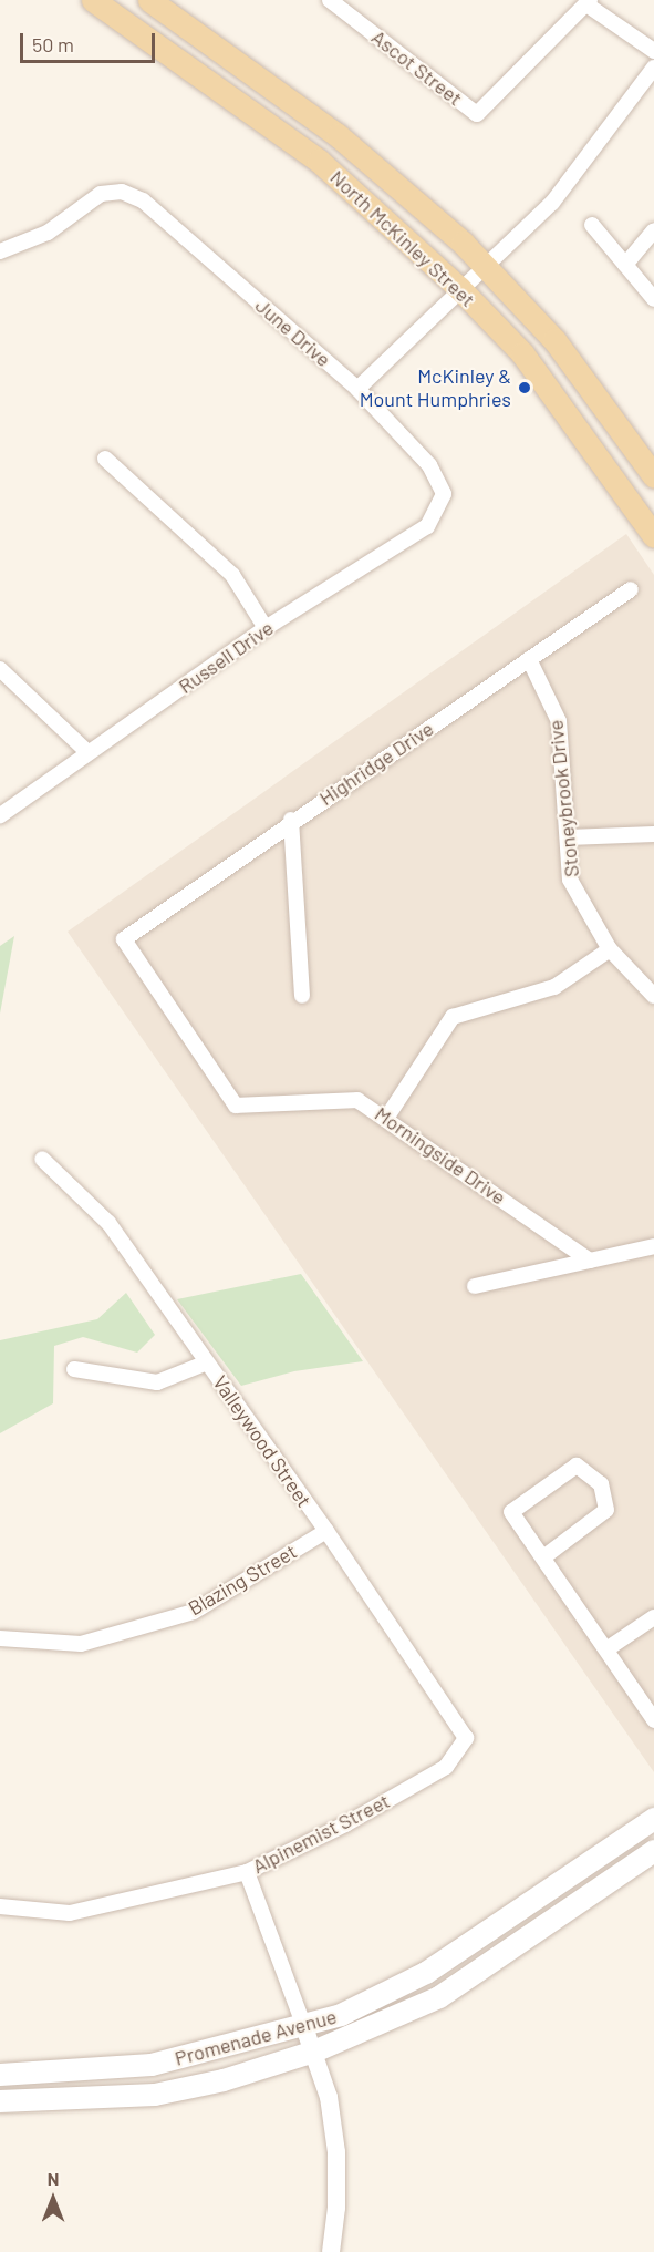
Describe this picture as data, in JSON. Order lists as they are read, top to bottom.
{
  "streets": {
    "main road": ["North McKinley Street", "Promenade Avenue"],
    "street": [
      "Ascot Street",
      "June Drive",
      "Russell Drive",
      "Highridge Drive",
      "Stoneybrook Drive",
      "Morningside Drive",
      "Valleywood Street",
      "Blazing Street",
      "Alpinemist Street"
    ]
  },
  "crossings": [
    ["June Drive", "Russell Drive"],
    ["Highridge Drive", "Stoneybrook Drive"],
    ["Highridge Drive", "Morningside Drive"],
    ["Valleywood Street", "Blazing Street"],
    ["Valleywood Street", "Alpinemist Street"]
  ],
  "places": ["McKinley & Mount Humphries"],
  "scale_bar": "50 m",
  "north": "top"
}
